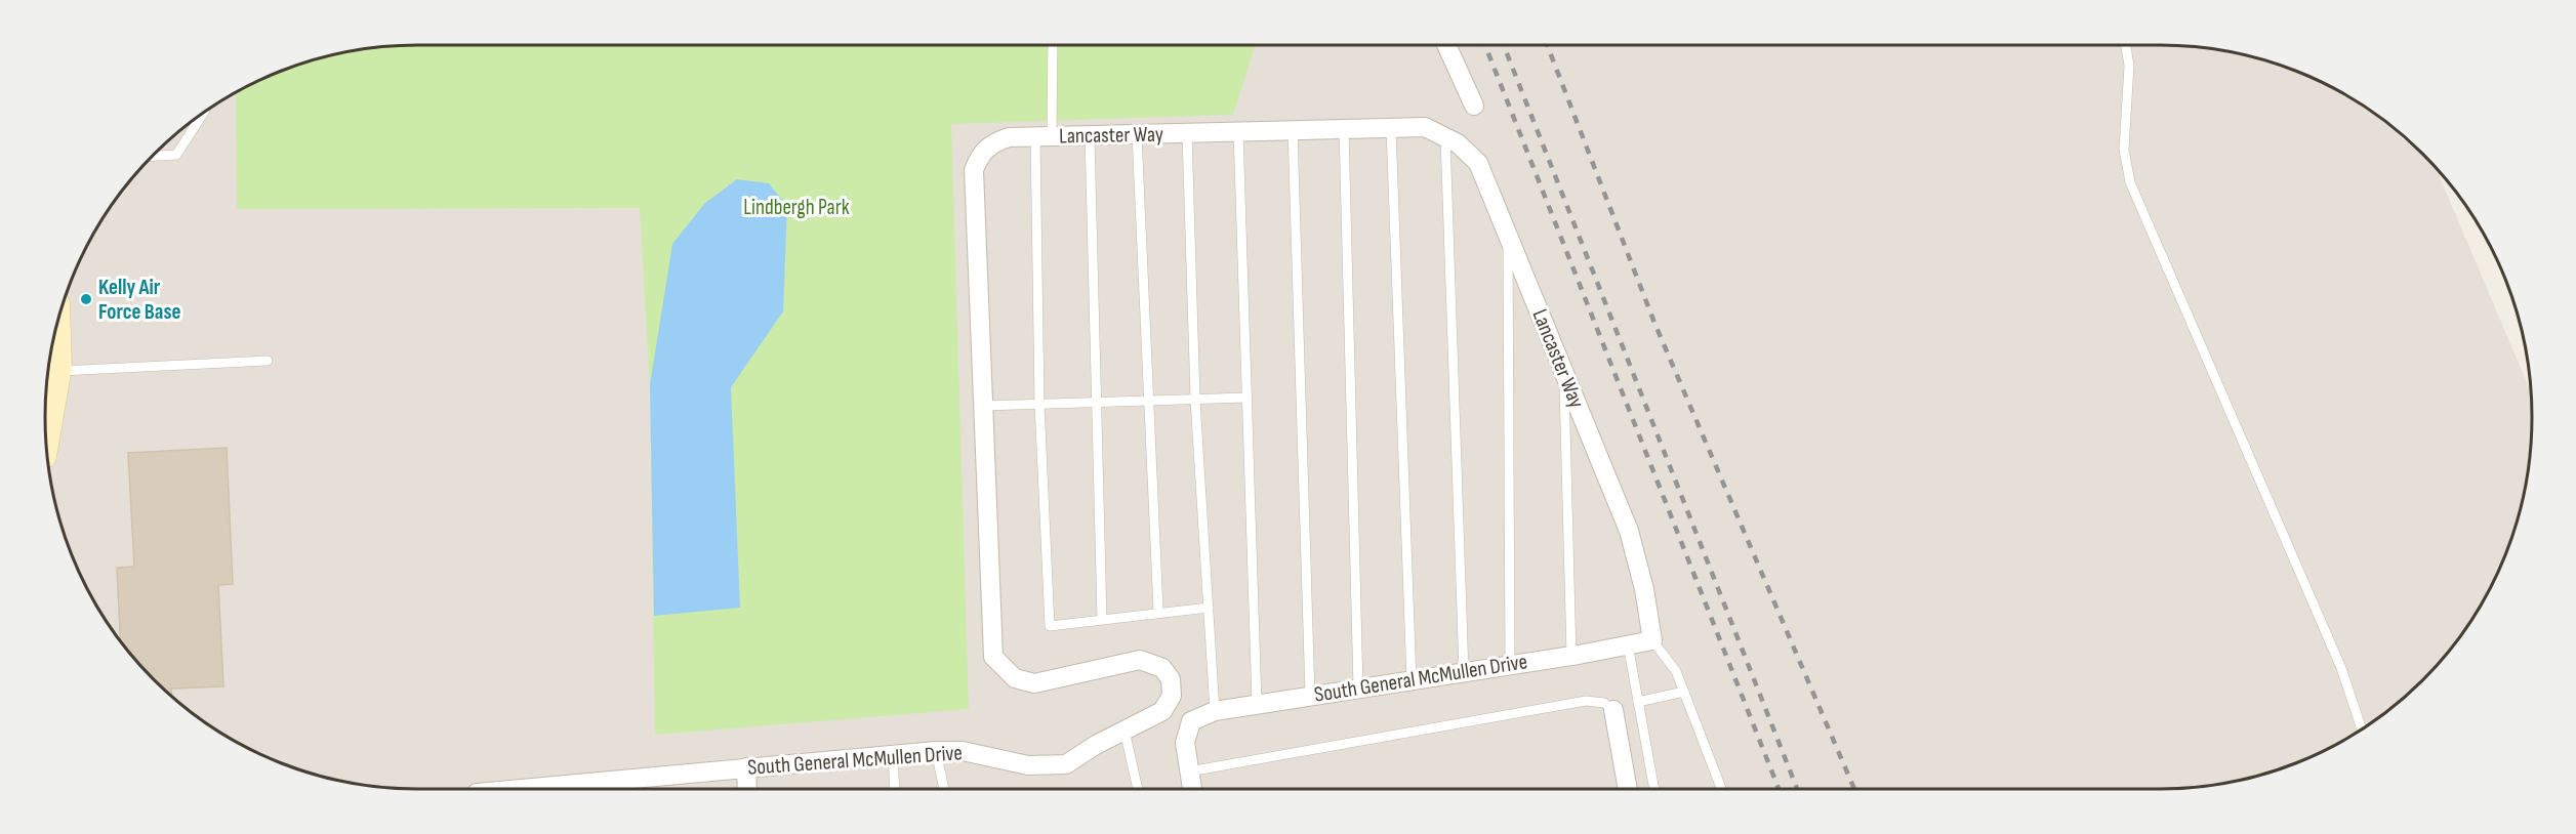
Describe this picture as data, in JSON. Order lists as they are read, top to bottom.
{
  "streets": {
    "street": ["Lancaster Way", "South General McMullen Drive"]
  },
  "crossings": [
    ["Lancaster Way", "South General McMullen Drive"]
  ],
  "parks": ["Lindbergh Park"],
  "places": ["Kelly Air Force Base"]
}
